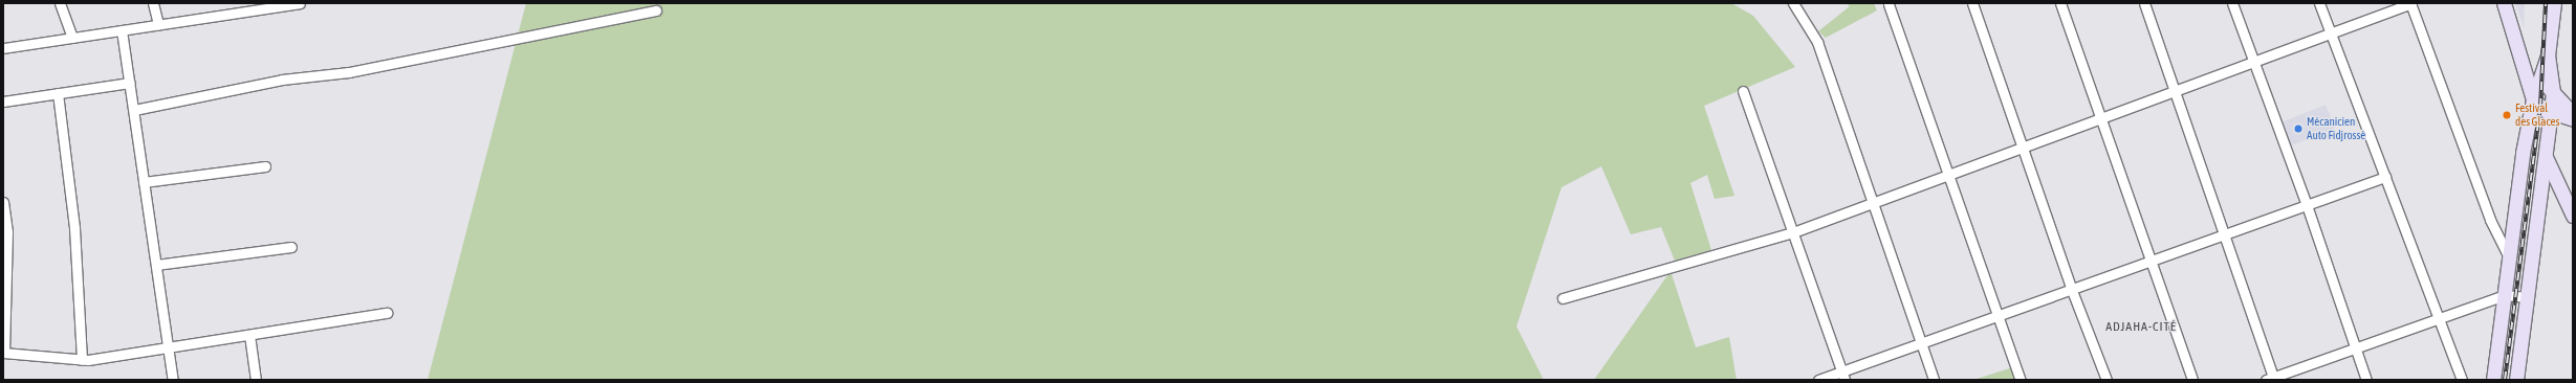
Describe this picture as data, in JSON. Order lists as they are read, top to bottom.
{
  "districts": ["ADJAHA-CITÉ"],
  "places": ["Festival des Glaces", "Mécanicien Auto Fidjrossè"]
}
